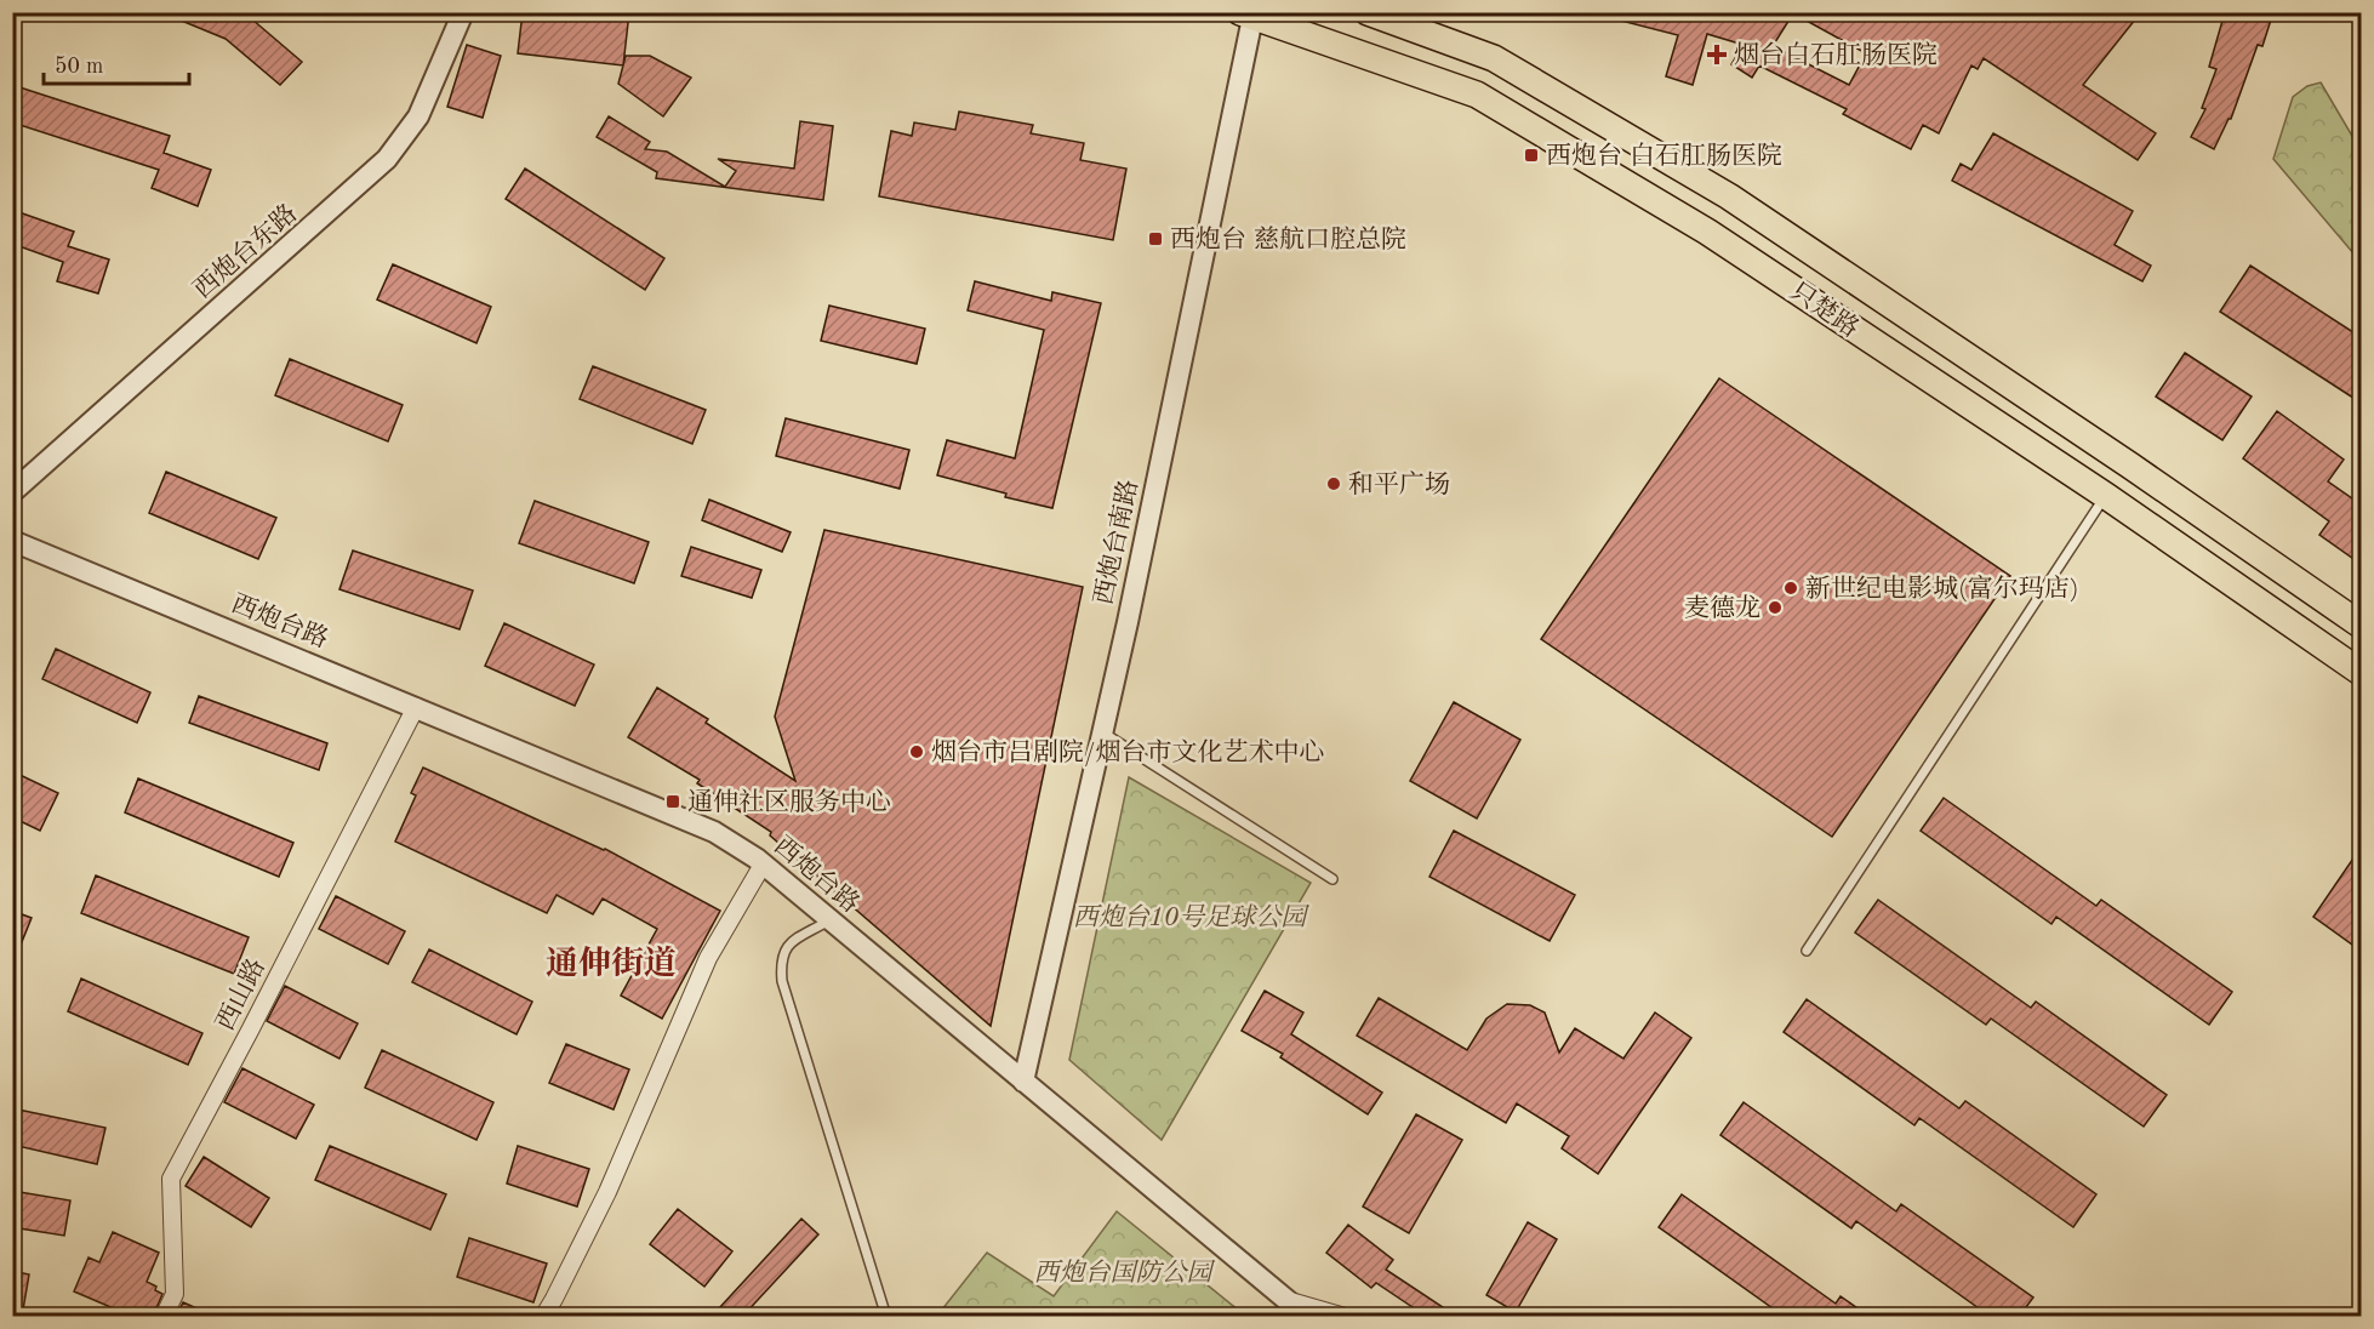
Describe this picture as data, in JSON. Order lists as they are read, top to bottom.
{
  "streets": {
    "main road": ["只楚路"],
    "street": [
      "西炮台东路",
      "西炮台南路",
      "西炮台路",
      "西山路"
    ]
  },
  "crossings": [
    ["只楚路", "西炮台南路"],
    ["西炮台南路", "西炮台路"],
    ["西炮台路", "西山路"]
  ],
  "districts": ["通伸街道"],
  "parks": ["西炮台10号足球公园", "西炮台国防公园"],
  "places": {
    "health": ["烟台白石肛肠医院"],
    "transit": ["西炮台 白石肛肠医院", "西炮台 慈航口腔总院", "通伸社区服务中心"],
    "other": [
      "和平广场",
      "新世纪电影城(富尔玛店)",
      "麦德龙",
      "烟台市吕剧院/烟台市文化艺术中心"
    ]
  },
  "scale_bar": "50 m"
}
